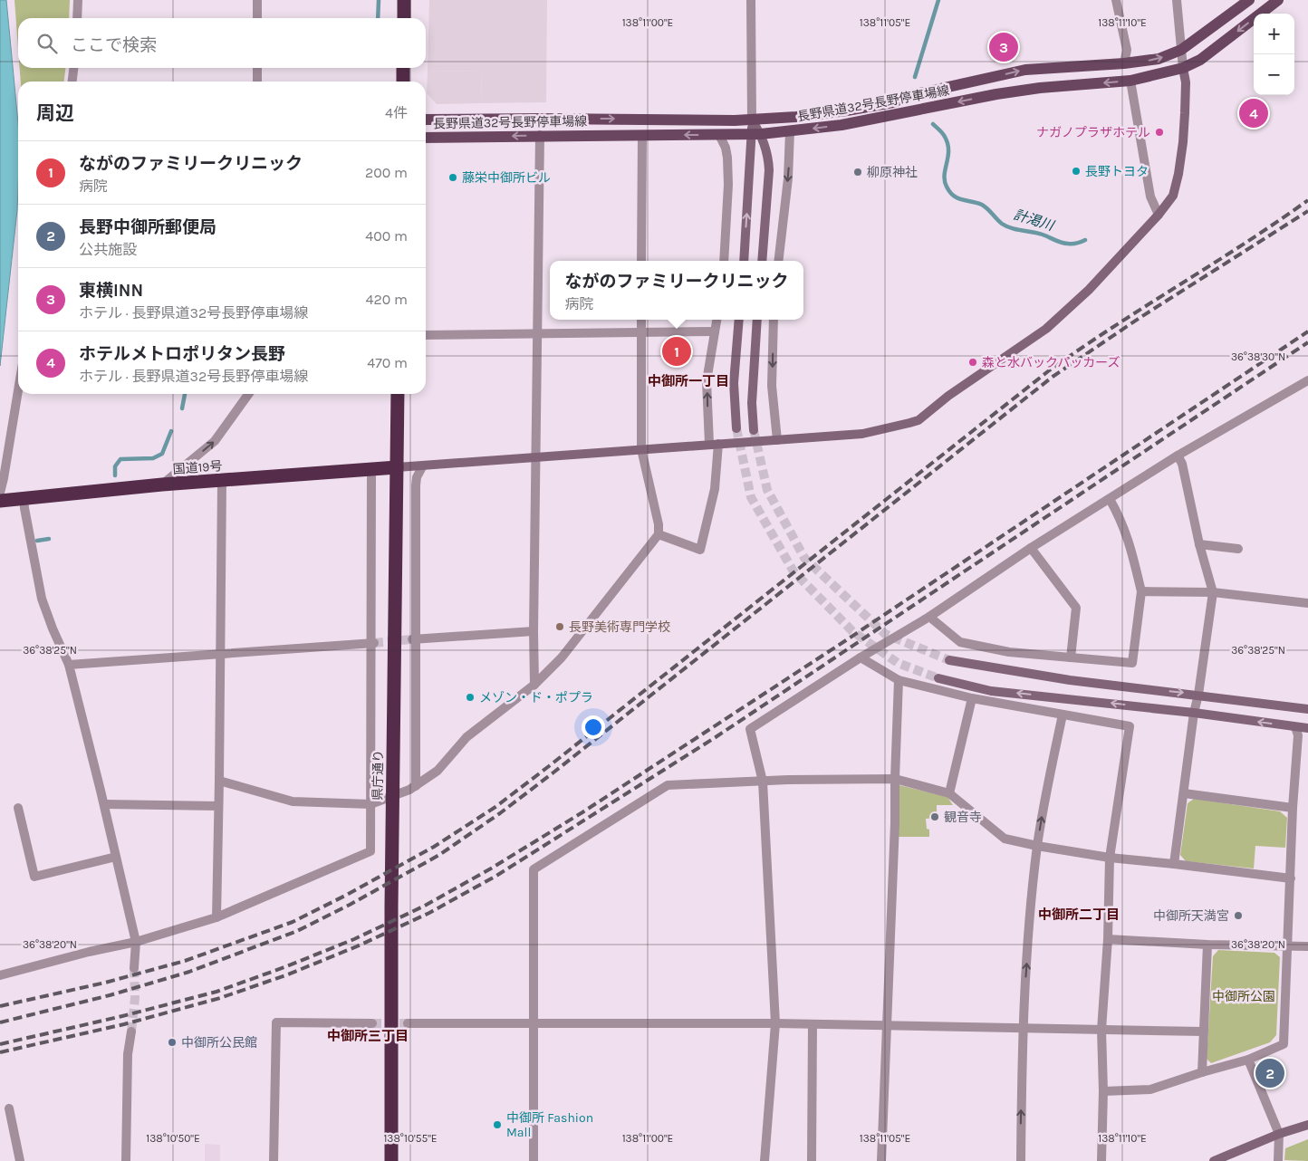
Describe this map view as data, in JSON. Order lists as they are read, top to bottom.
{
  "streets": {
    "highway": ["国道19号", "県庁通り"],
    "main road": ["長野県道32号長野停車場線"]
  },
  "crossings": [
    ["国道19号", "県庁通り"]
  ],
  "districts": ["中御所一丁目", "中御所二丁目", "中御所三丁目"],
  "water": ["計渇川"],
  "parks": ["中御所公園"],
  "places": [
    "ナガノプラザホテル",
    "長野トヨタ",
    "柳原神社",
    "藤栄中御所ビル",
    "森と水バックパッカーズ",
    "長野美術専門学校",
    "メゾン・ド・ポプラ",
    "観音寺",
    "中御所天満宮",
    "中御所公民館",
    "中御所 Fashion Mall"
  ],
  "page": {
    "map_buttons": ["+", "−"],
    "search": "ここで検索",
    "pins": [
      "3",
      "4",
      "1",
      "2"
    ],
    "heading": ["周辺", "4件"],
    "list": [
      {
        "mark": "1",
        "name": "ながのファミリークリニック",
        "note": "病院",
        "value": "200 m"
      },
      {
        "mark": "2",
        "name": "長野中御所郵便局",
        "note": "公共施設",
        "value": "400 m"
      },
      {
        "mark": "3",
        "name": "東横INN",
        "note": "ホテル · 長野県道32号長野停車場線",
        "value": "420 m"
      },
      {
        "mark": "4",
        "name": "ホテルメトロポリタン長野",
        "note": "ホテル · 長野県道32号長野停車場線",
        "value": "470 m"
      }
    ],
    "popup": ["ながのファミリークリニック", "病院"]
  },
  "coordinates": [
    "138°11'00\"E",
    "138°11'05\"E",
    "138°11'10\"E",
    "36°38'30\"N",
    "36°38'25\"N",
    "36°38'20\"N",
    "138°10'50\"E",
    "138°10'55\"E"
  ]
}
